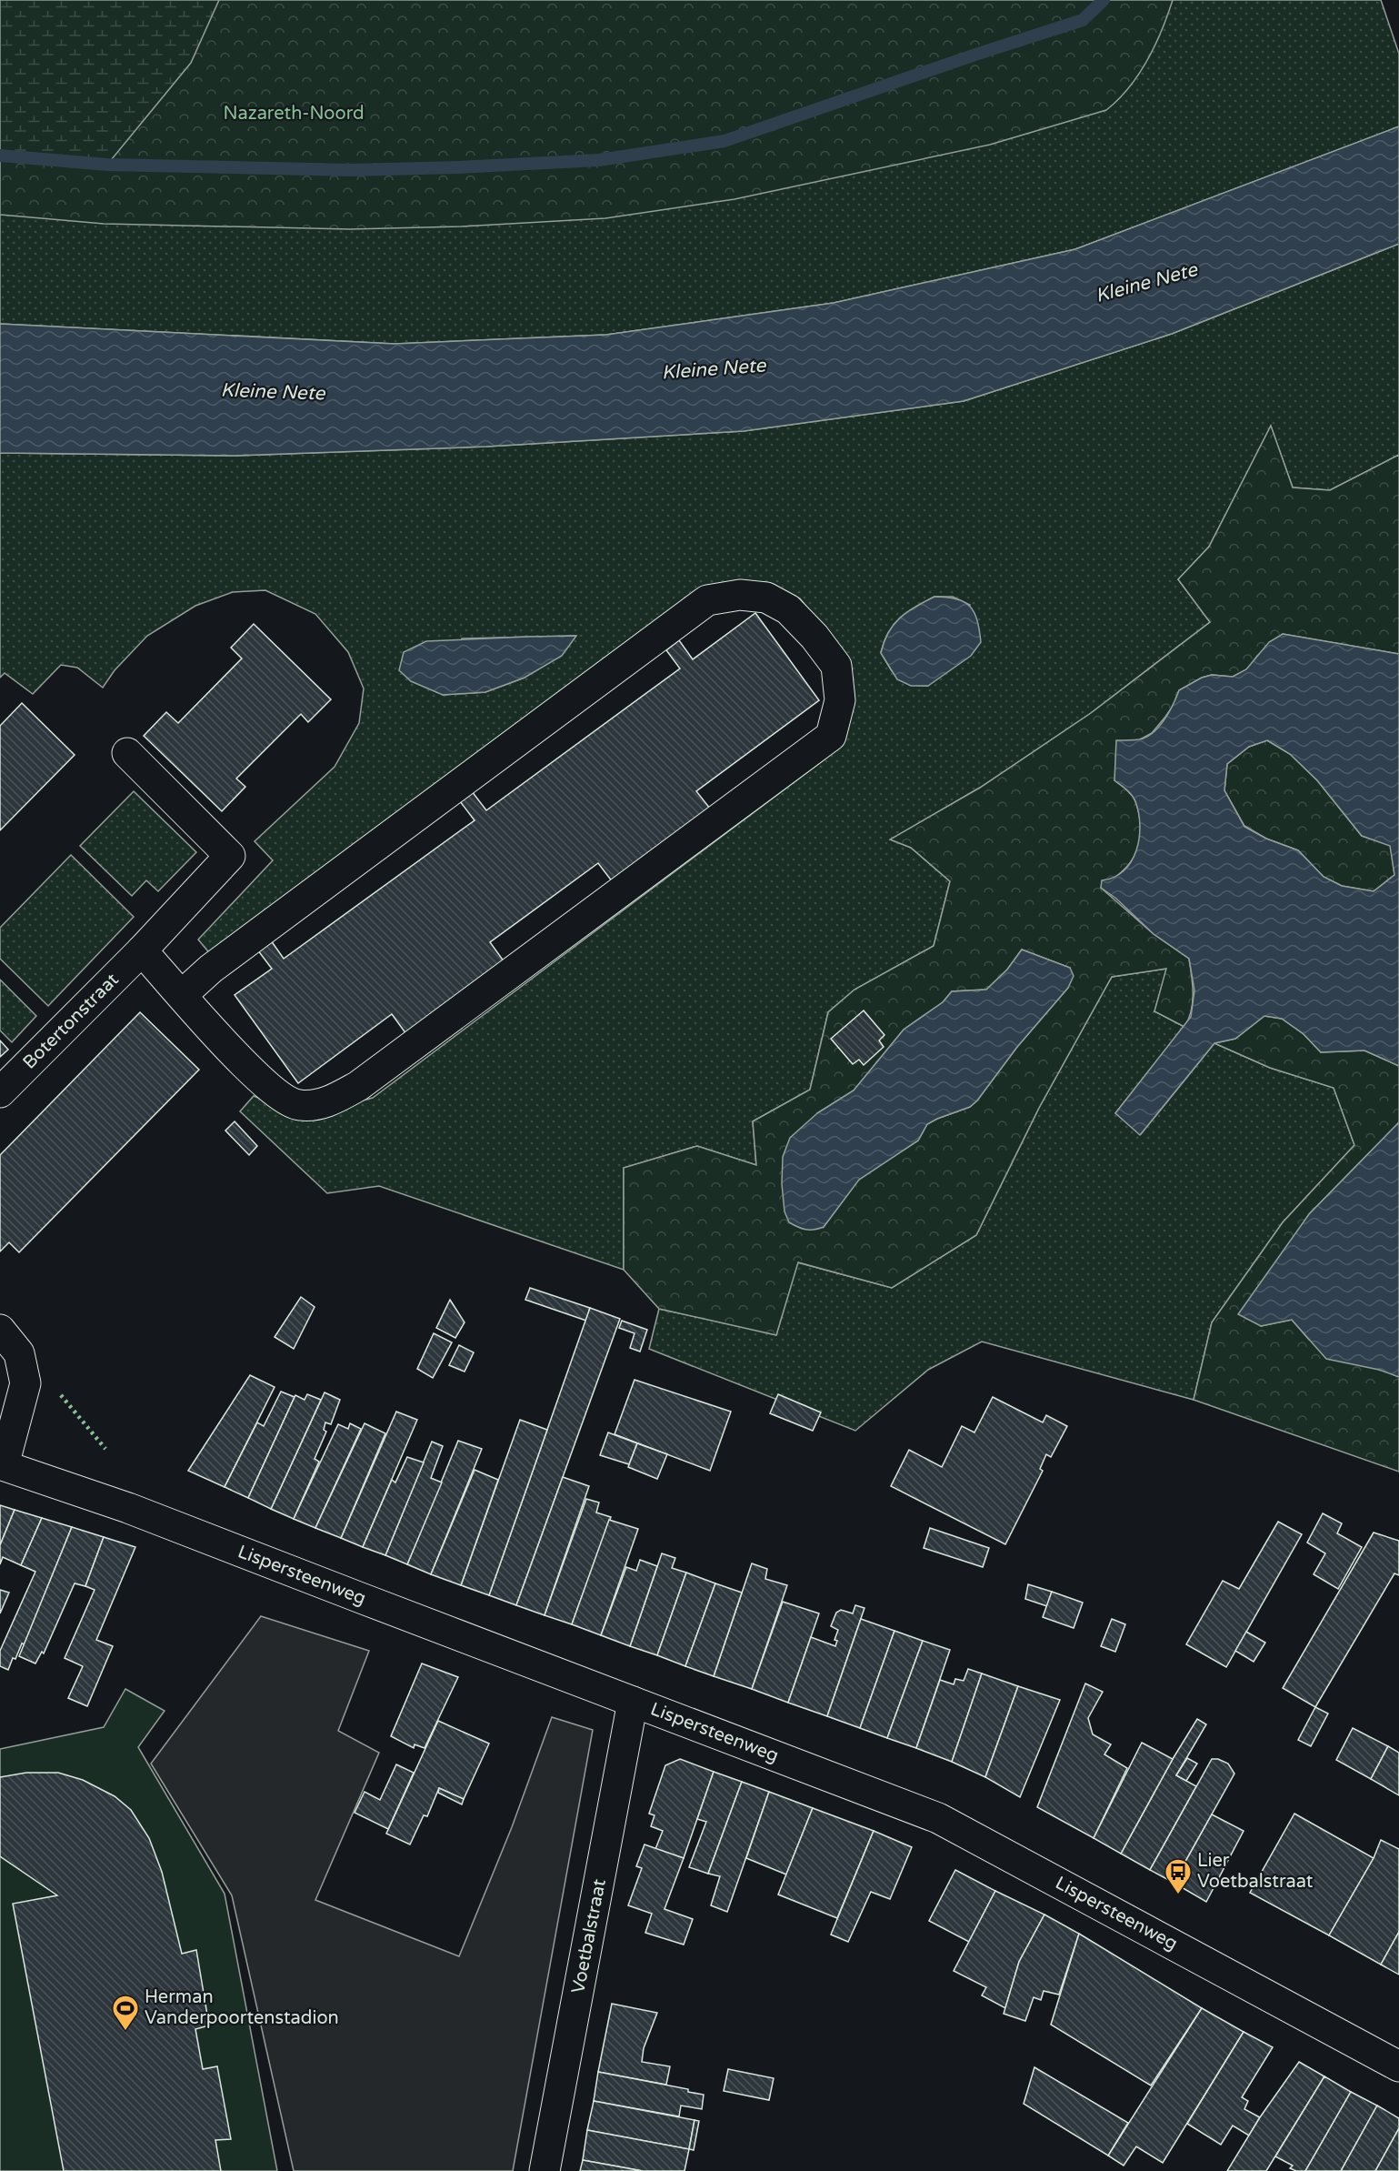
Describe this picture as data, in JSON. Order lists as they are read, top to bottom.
{
  "streets": {
    "street": ["Botertonstraat", "Lispersteenweg", "Voetbalstraat"]
  },
  "crossings": [
    ["Lispersteenweg", "Voetbalstraat"]
  ],
  "water": ["Kleine Nete"],
  "parks": ["Nazareth-Noord"],
  "places": {
    "bus stop": ["Lier Voetbalstraat"],
    "sports": ["Herman Vanderpoortenstadion"]
  }
}
